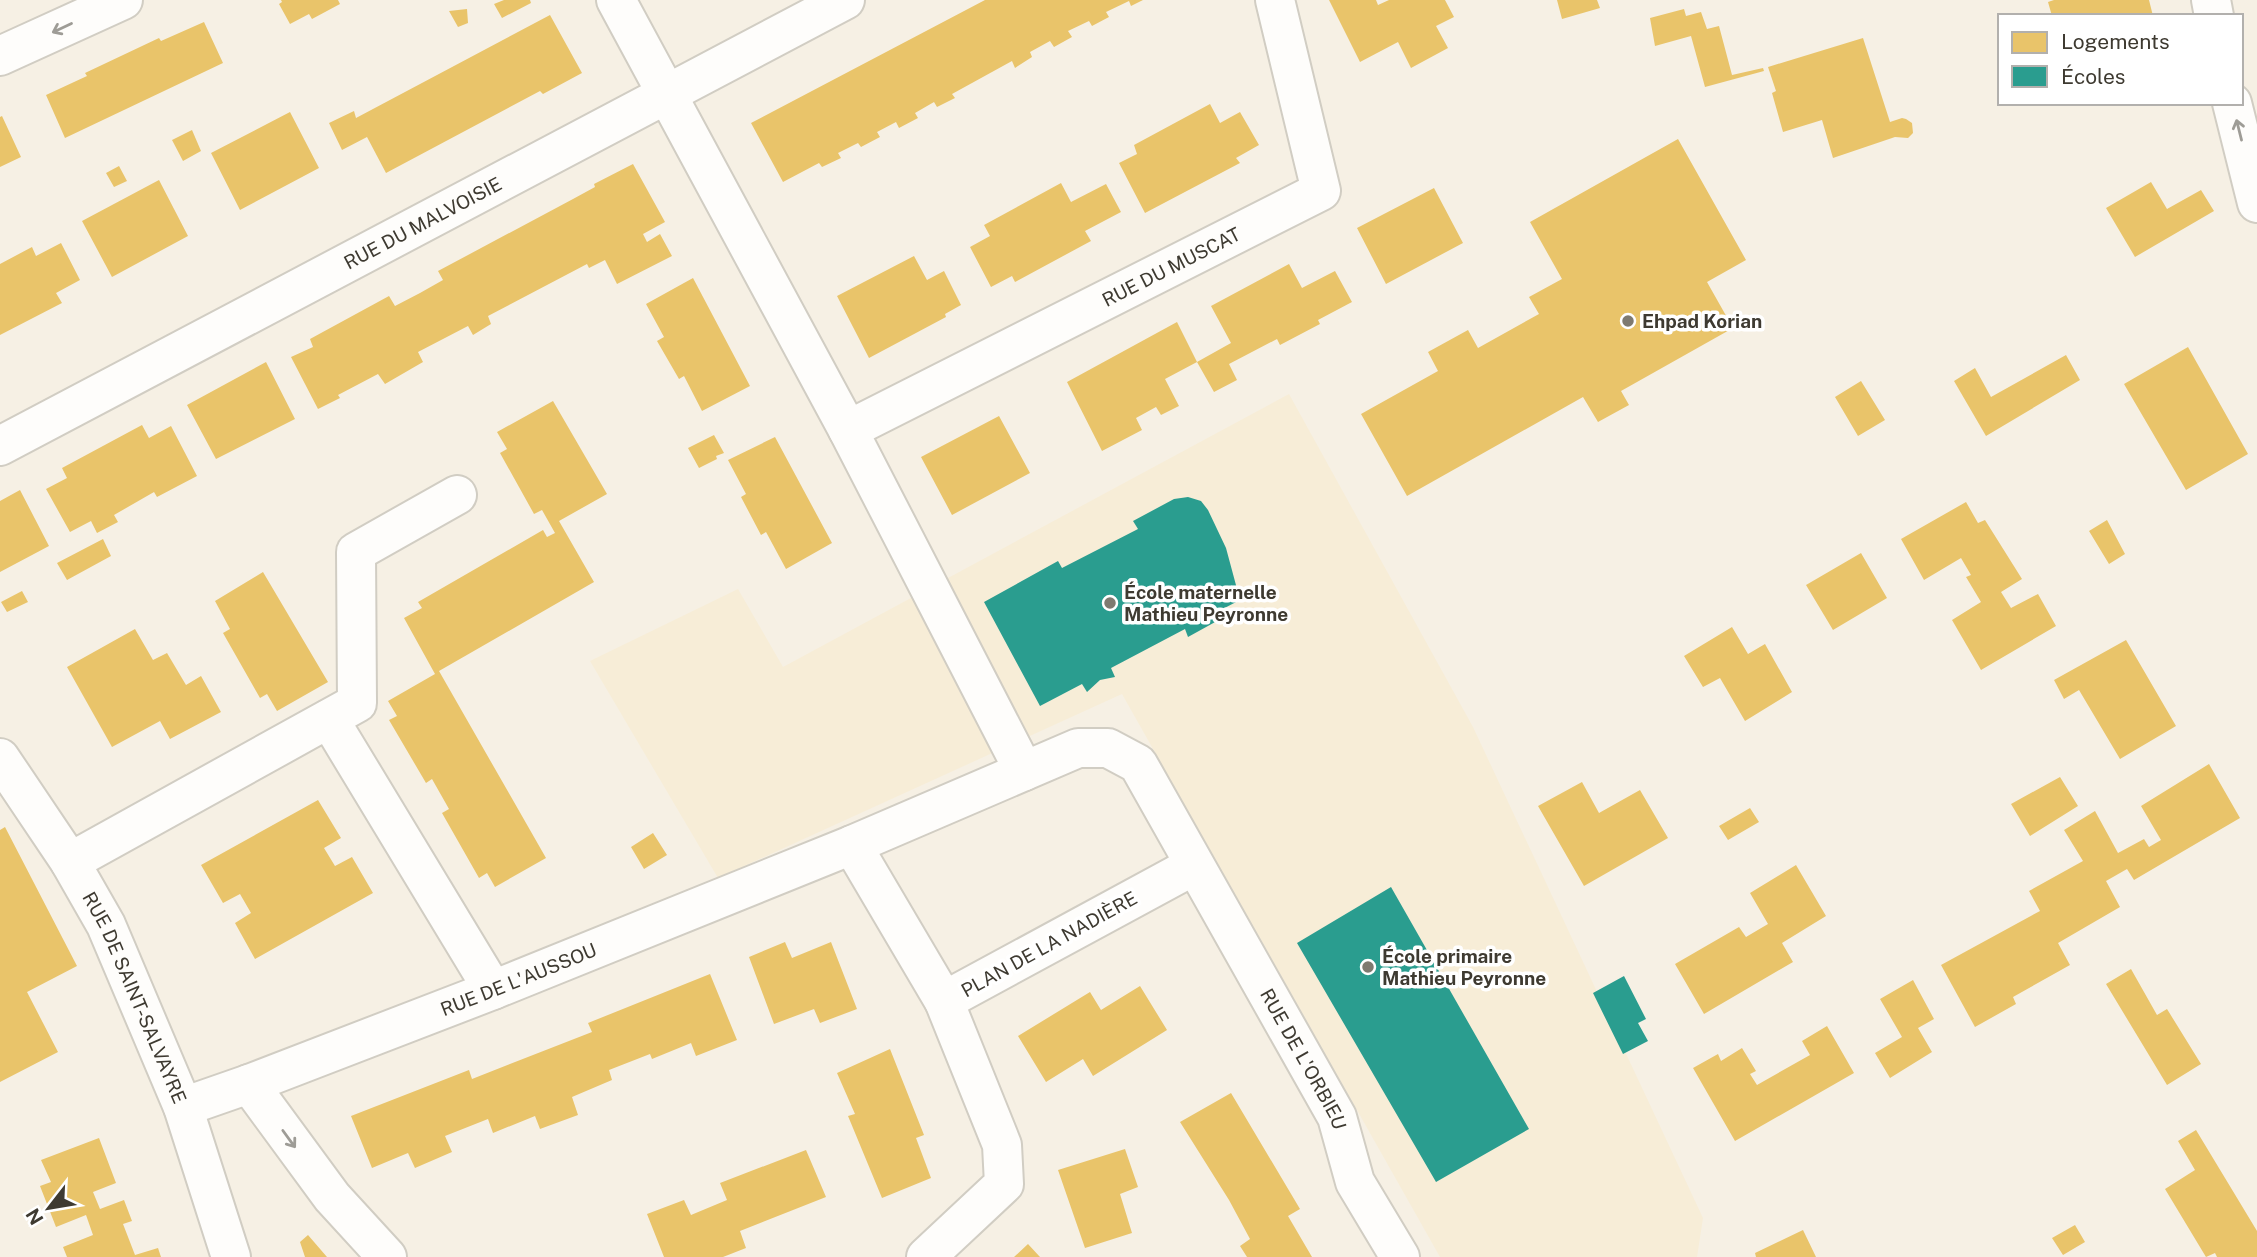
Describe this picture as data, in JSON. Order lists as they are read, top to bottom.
{
  "streets": {
    "street": [
      "RUE DU MALVOISIE",
      "RUE DU MUSCAT",
      "PLAN DE LA NADIÈRE",
      "RUE DE L'AUSSOU",
      "RUE DE SAINT-SALVAYRE",
      "RUE DE L'ORBIEU"
    ]
  },
  "crossings": [
    ["PLAN DE LA NADIÈRE", "RUE DE L'AUSSOU"],
    ["PLAN DE LA NADIÈRE", "RUE DE L'ORBIEU"],
    ["RUE DE L'AUSSOU", "RUE DE SAINT-SALVAYRE"]
  ],
  "places": ["Ehpad Korian", "École maternelle Mathieu Peyronne", "École primaire Mathieu Peyronne"],
  "legend": ["Logements", "Écoles"],
  "north": "bottom left"
}
